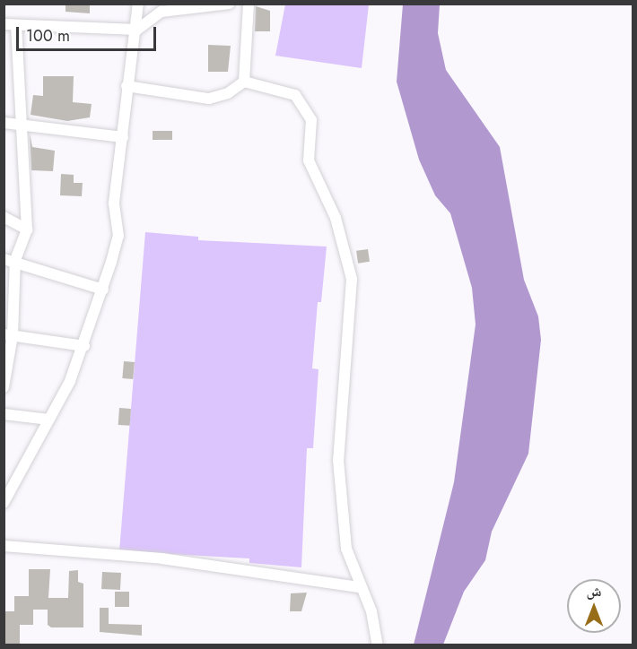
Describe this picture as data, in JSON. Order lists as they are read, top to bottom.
{
  "scale_bar": "100 m",
  "north": "top"
}
